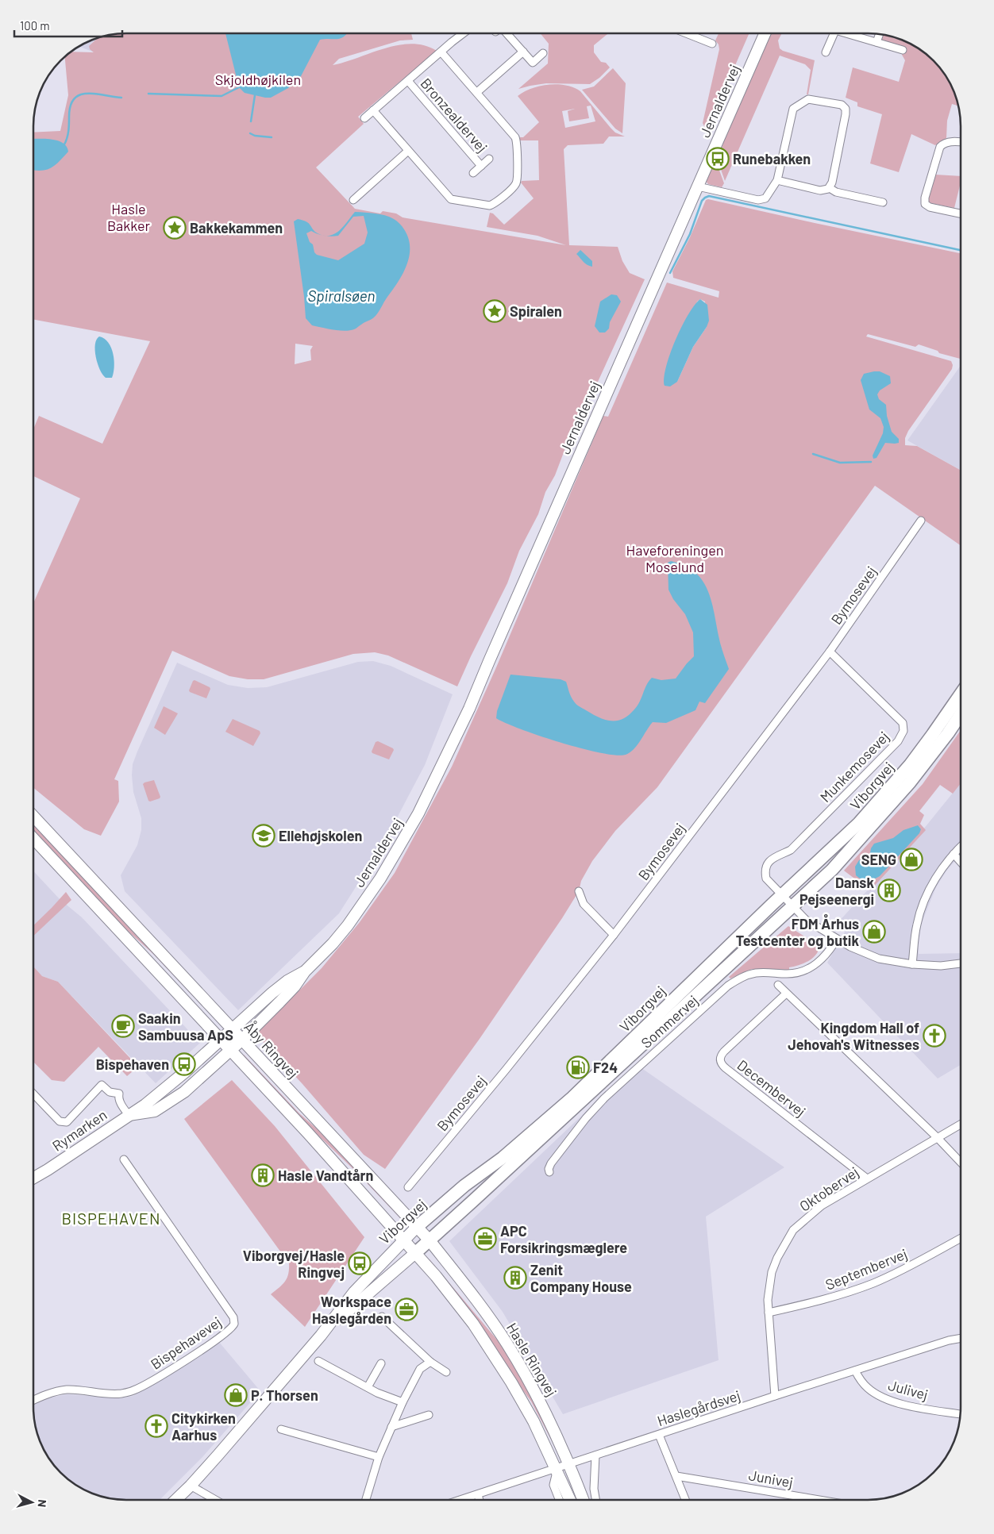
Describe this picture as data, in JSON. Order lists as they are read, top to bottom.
{
  "streets": {
    "main road": ["Viborgvej"],
    "street": [
      "Jernaldervej",
      "Bronzealdervej",
      "Bymosevej",
      "Munkemosevej",
      "Sommervej",
      "Åby Ringvej",
      "Decembervej",
      "Rymarken",
      "Oktobervej",
      "Septembervej",
      "Bispehavevej",
      "Hasle Ringvej",
      "Julivej",
      "Haslegårdsvej",
      "Junivej"
    ]
  },
  "crossings": [
    ["Jernaldervej", "Åby Ringvej"],
    ["Jernaldervej", "Rymarken"],
    ["Bymosevej", "Munkemosevej"],
    ["Munkemosevej", "Viborgvej"],
    ["Viborgvej", "Åby Ringvej"],
    ["Viborgvej", "Hasle Ringvej"],
    ["Åby Ringvej", "Hasle Ringvej"],
    ["Decembervej", "Oktobervej"],
    ["Oktobervej", "Septembervej"],
    ["Oktobervej", "Haslegårdsvej"],
    ["Hasle Ringvej", "Haslegårdsvej"],
    ["Julivej", "Haslegårdsvej"]
  ],
  "districts": ["BISPEHAVEN"],
  "water": ["Spiralsøen"],
  "parks": ["Skjoldhøjkilen", "Hasle Bakker", "Haveforeningen Moselund"],
  "places": {
    "bus stop": ["Runebakken", "Bispehaven", "Viborgvej/Hasle Ringvej"],
    "place": ["Bakkekammen", "Spiralen"],
    "school or university": ["Ellehøjskolen"],
    "shop": ["SENG", "FDM Århus Testcenter og butik", "P. Thorsen"],
    "building": ["Dansk Pejseenergi", "Hasle Vandtårn", "Zenit Company House"],
    "cafe": ["Saakin Sambuusa ApS"],
    "church": ["Kingdom Hall of Jehovah's Witnesses", "Citykirken Aarhus"],
    "fuel station": ["F24"],
    "office": ["APC Forsikringsmæglere", "Workspace Haslegården"]
  },
  "scale_bar": "100 m",
  "north": "right"
}
